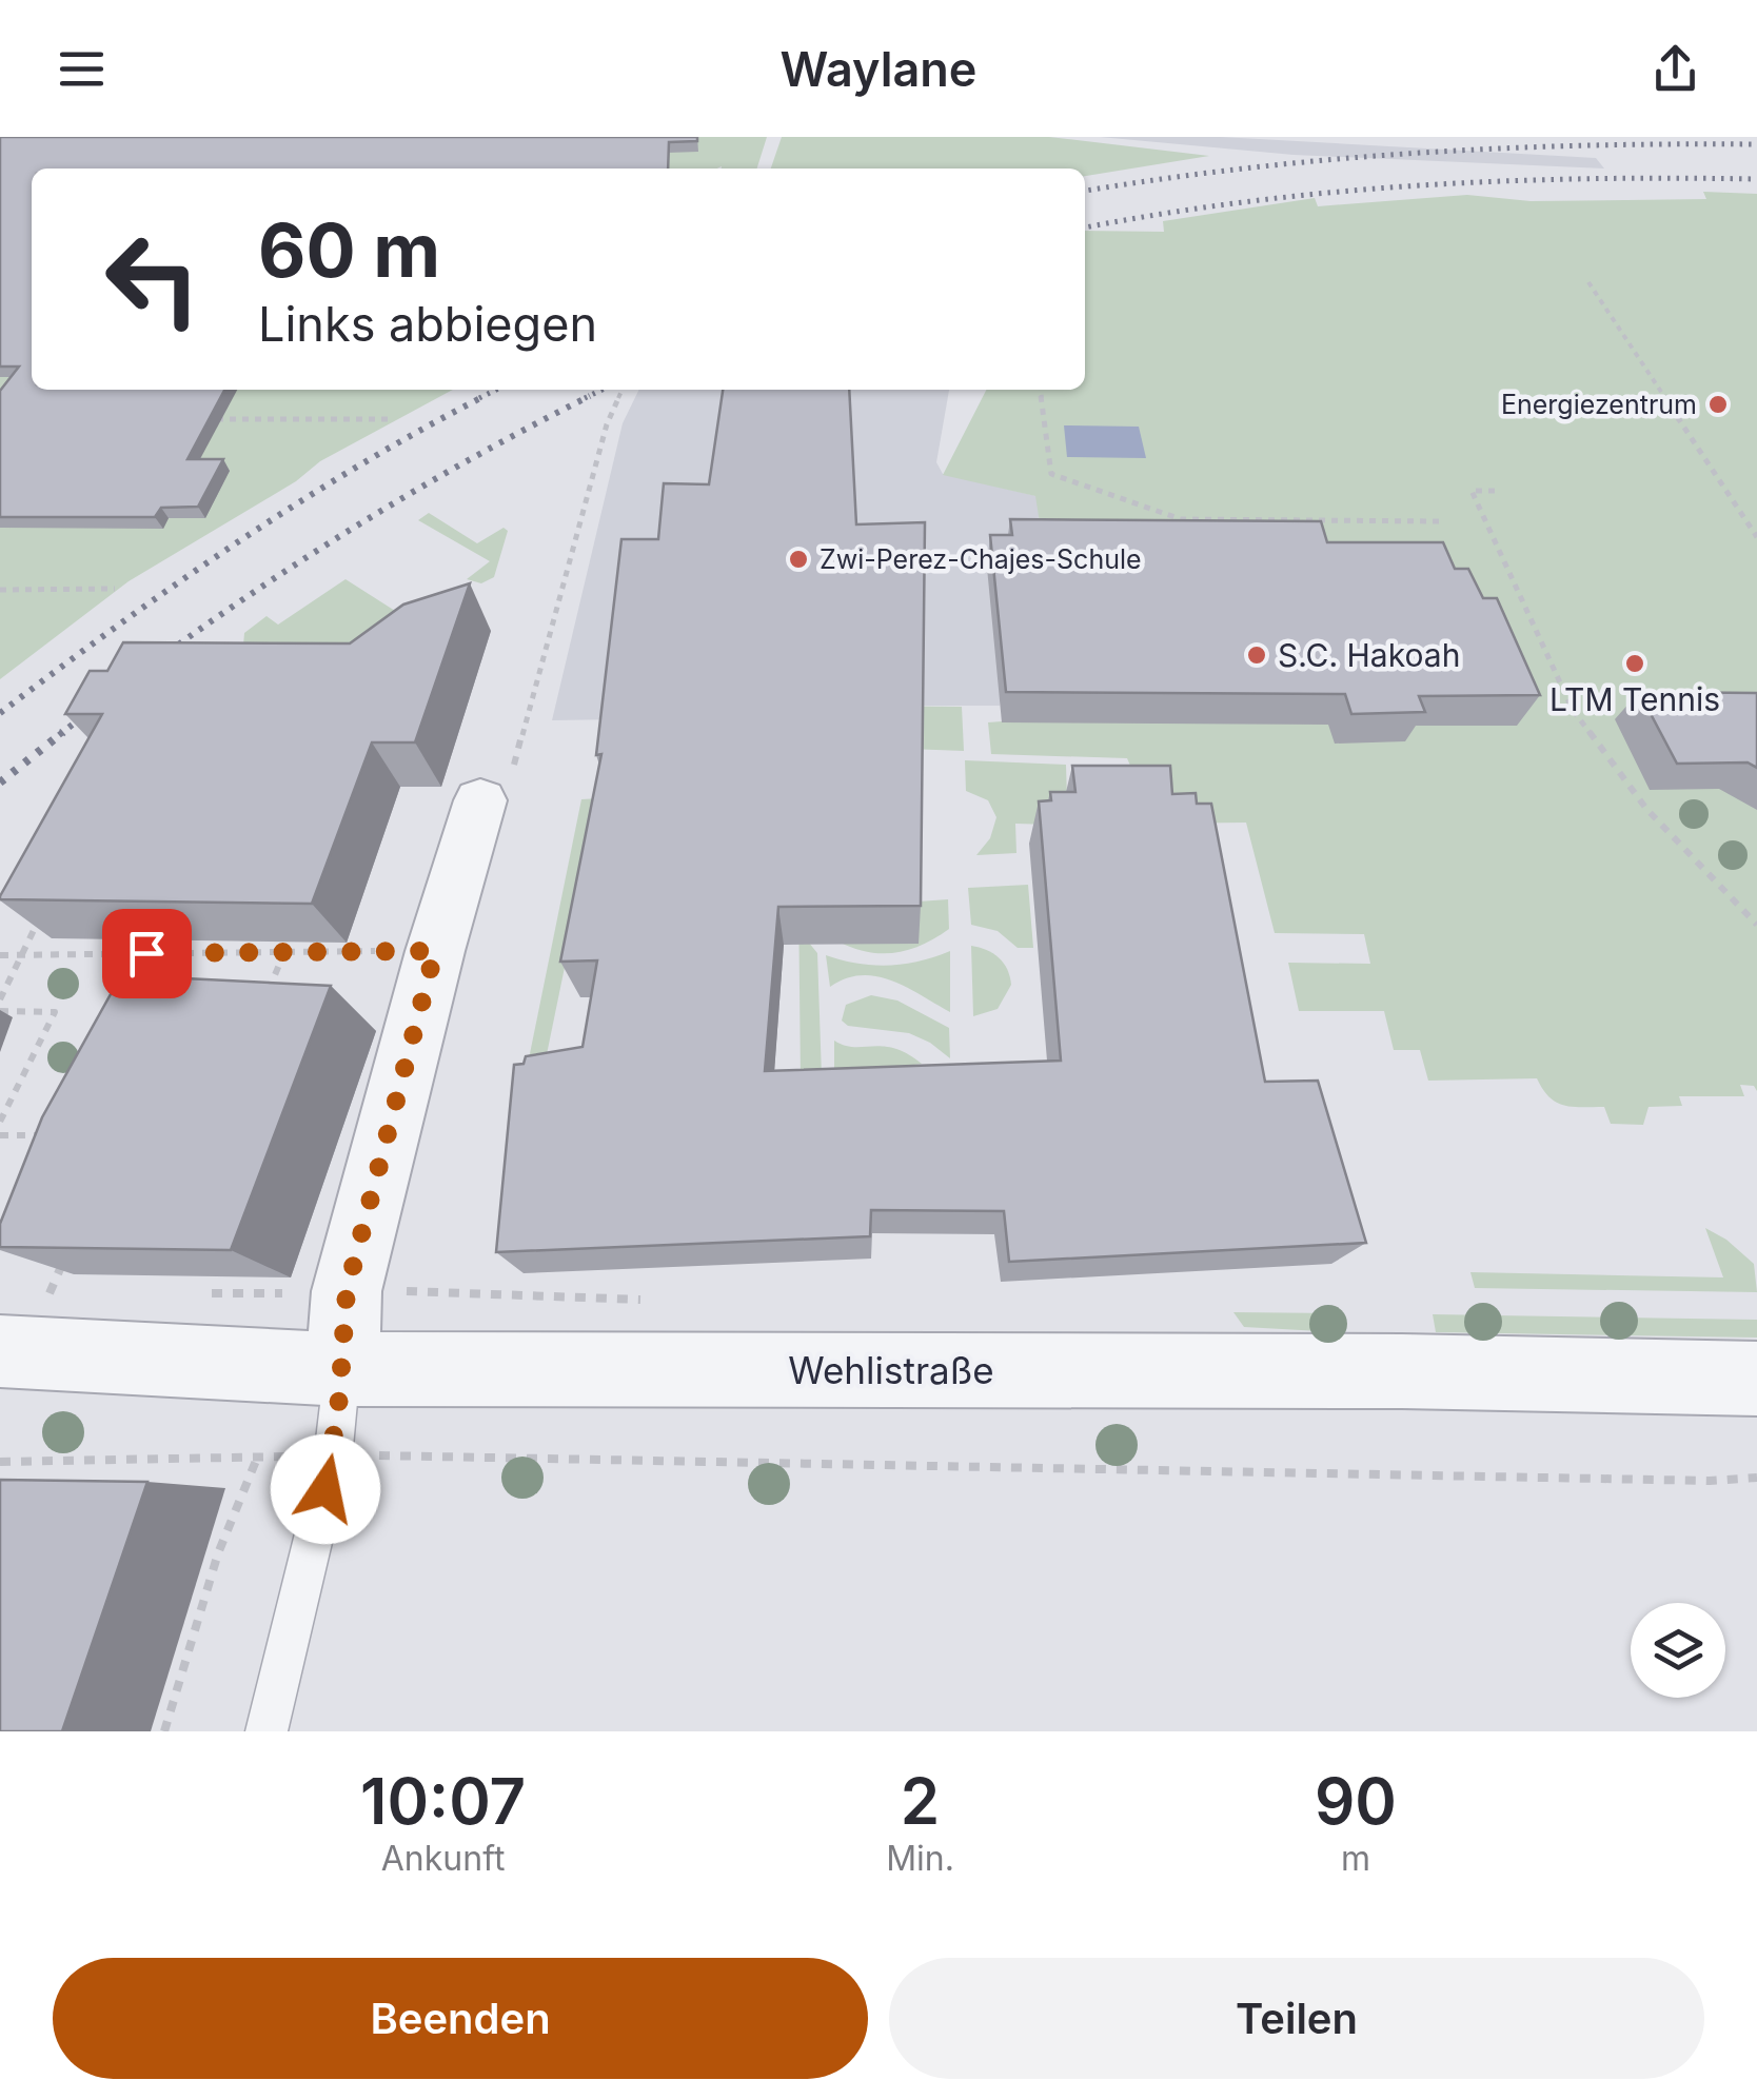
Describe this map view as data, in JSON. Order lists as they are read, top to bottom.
{
  "streets": {
    "street": ["Wehlistraße"]
  },
  "places": [
    "Energiezentrum",
    "Zwi-Perez-Chajes-Schule",
    "S.C. Hakoah",
    "LTM Tennis"
  ],
  "page": {
    "header": "Waylane",
    "turn": ["60 m", "Links abbiegen"],
    "eta": [
      "10:07",
      "Ankunft",
      "2",
      "Min.",
      "90",
      "m"
    ],
    "buttons": ["Beenden", "Teilen"]
  }
}
